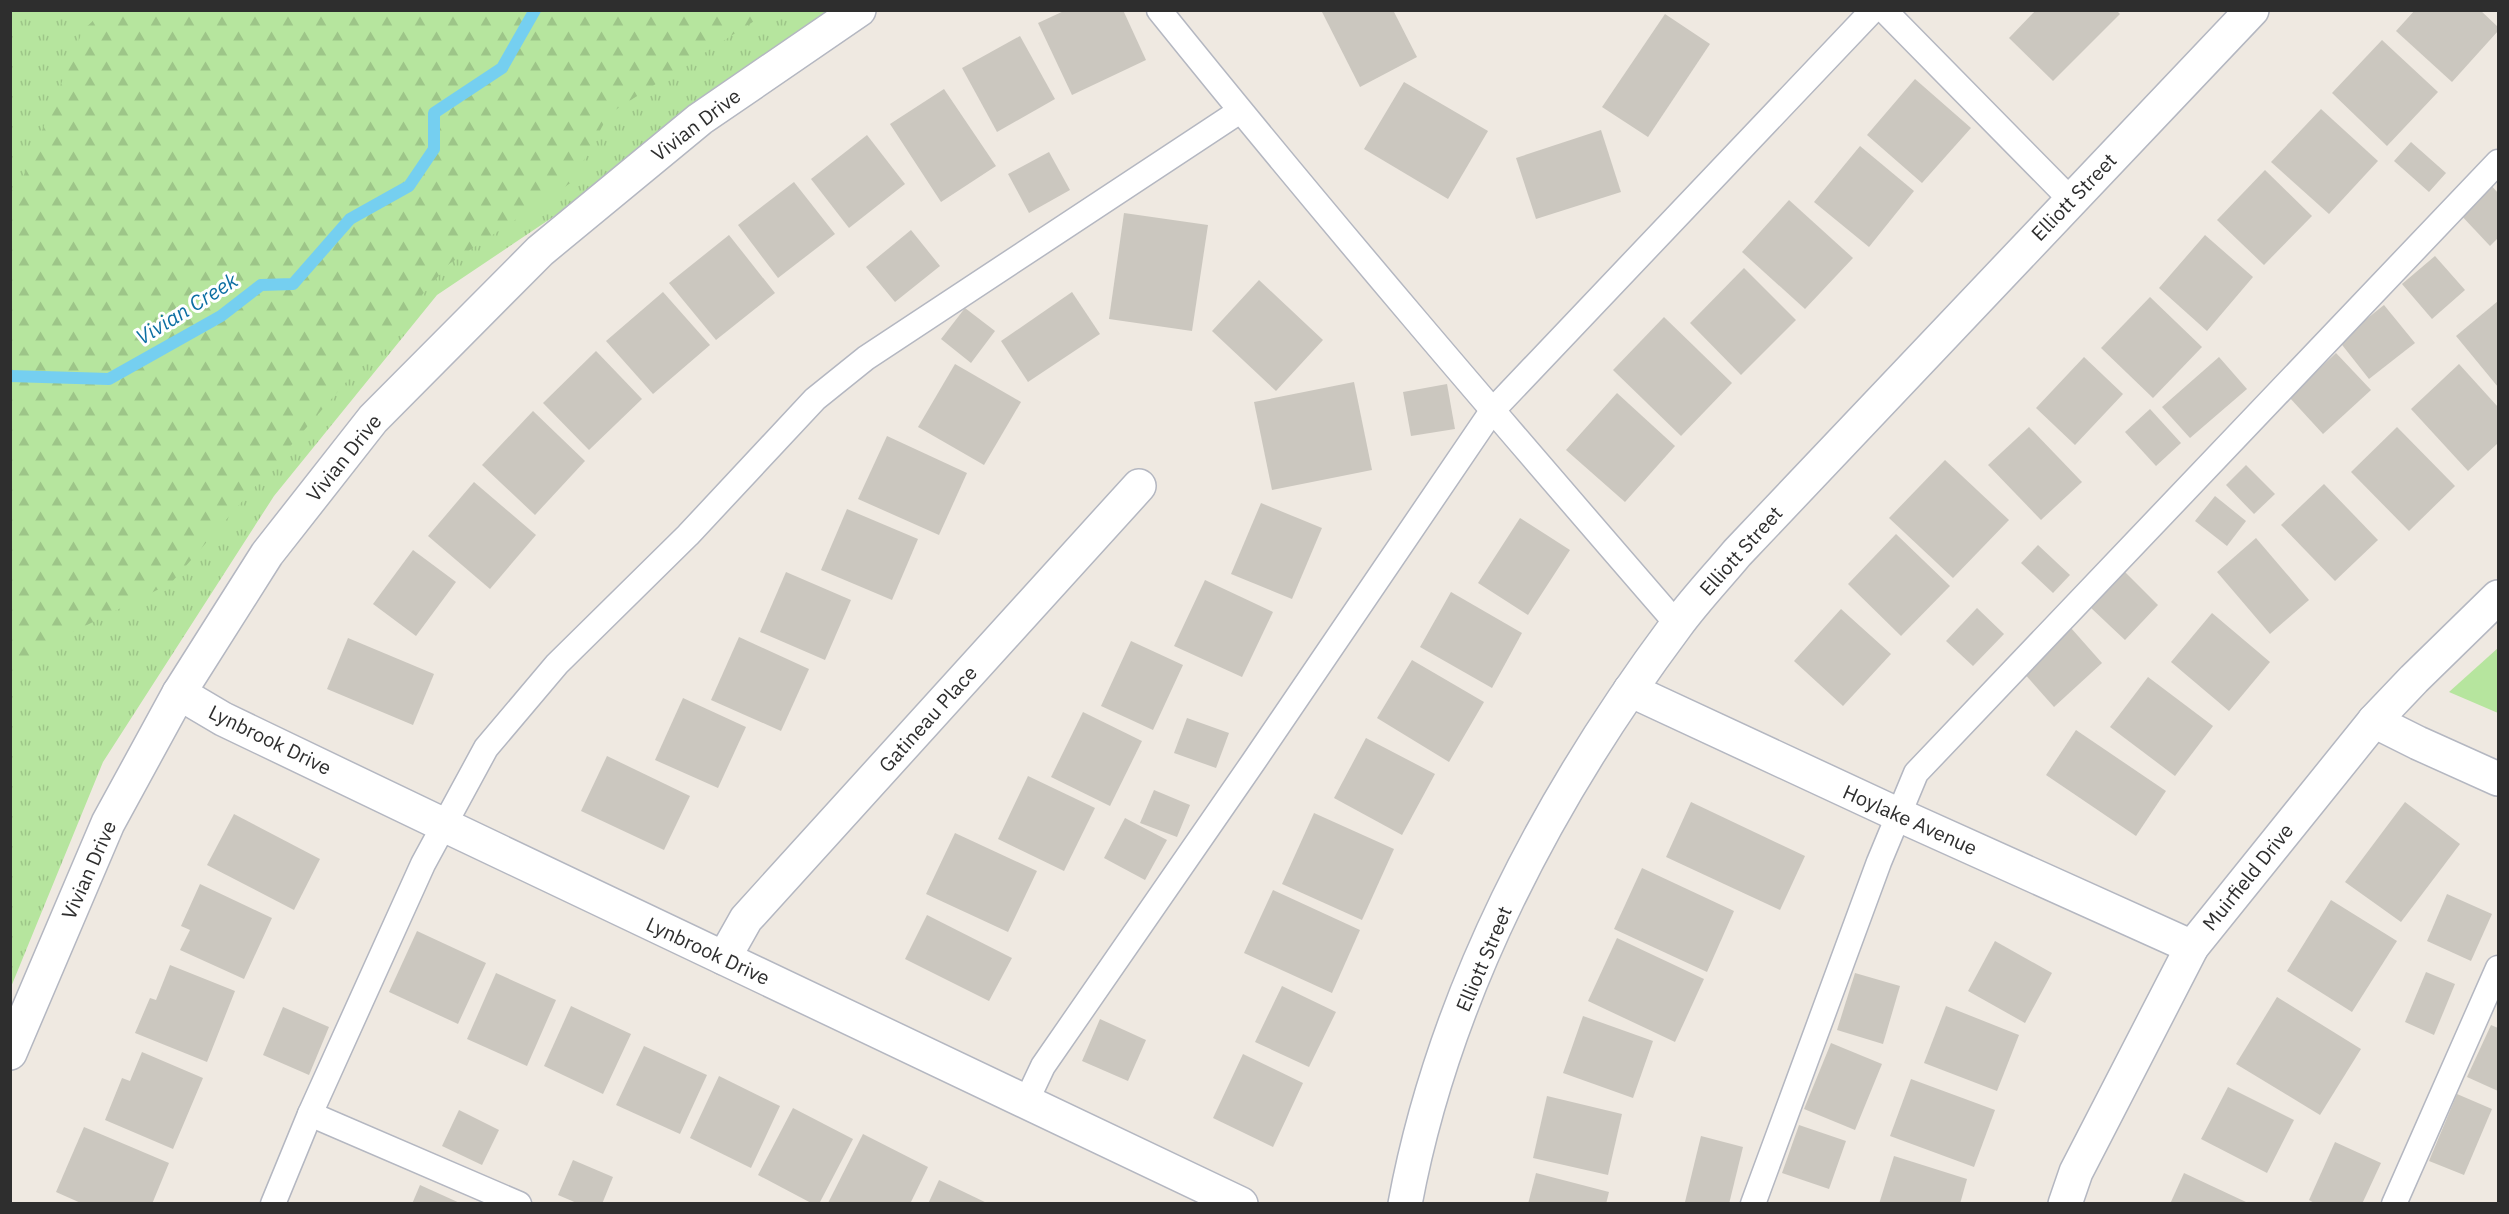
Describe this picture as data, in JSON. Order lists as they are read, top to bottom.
{
  "streets": {
    "street": [
      "Vivian Drive",
      "Elliott Street",
      "Gatineau Place",
      "Lynbrook Drive",
      "Hoylake Avenue",
      "Muirfield Drive"
    ]
  },
  "crossings": [
    ["Vivian Drive", "Lynbrook Drive"],
    ["Elliott Street", "Hoylake Avenue"],
    ["Gatineau Place", "Lynbrook Drive"],
    ["Hoylake Avenue", "Muirfield Drive"]
  ],
  "water": ["Vivian Creek"]
}
